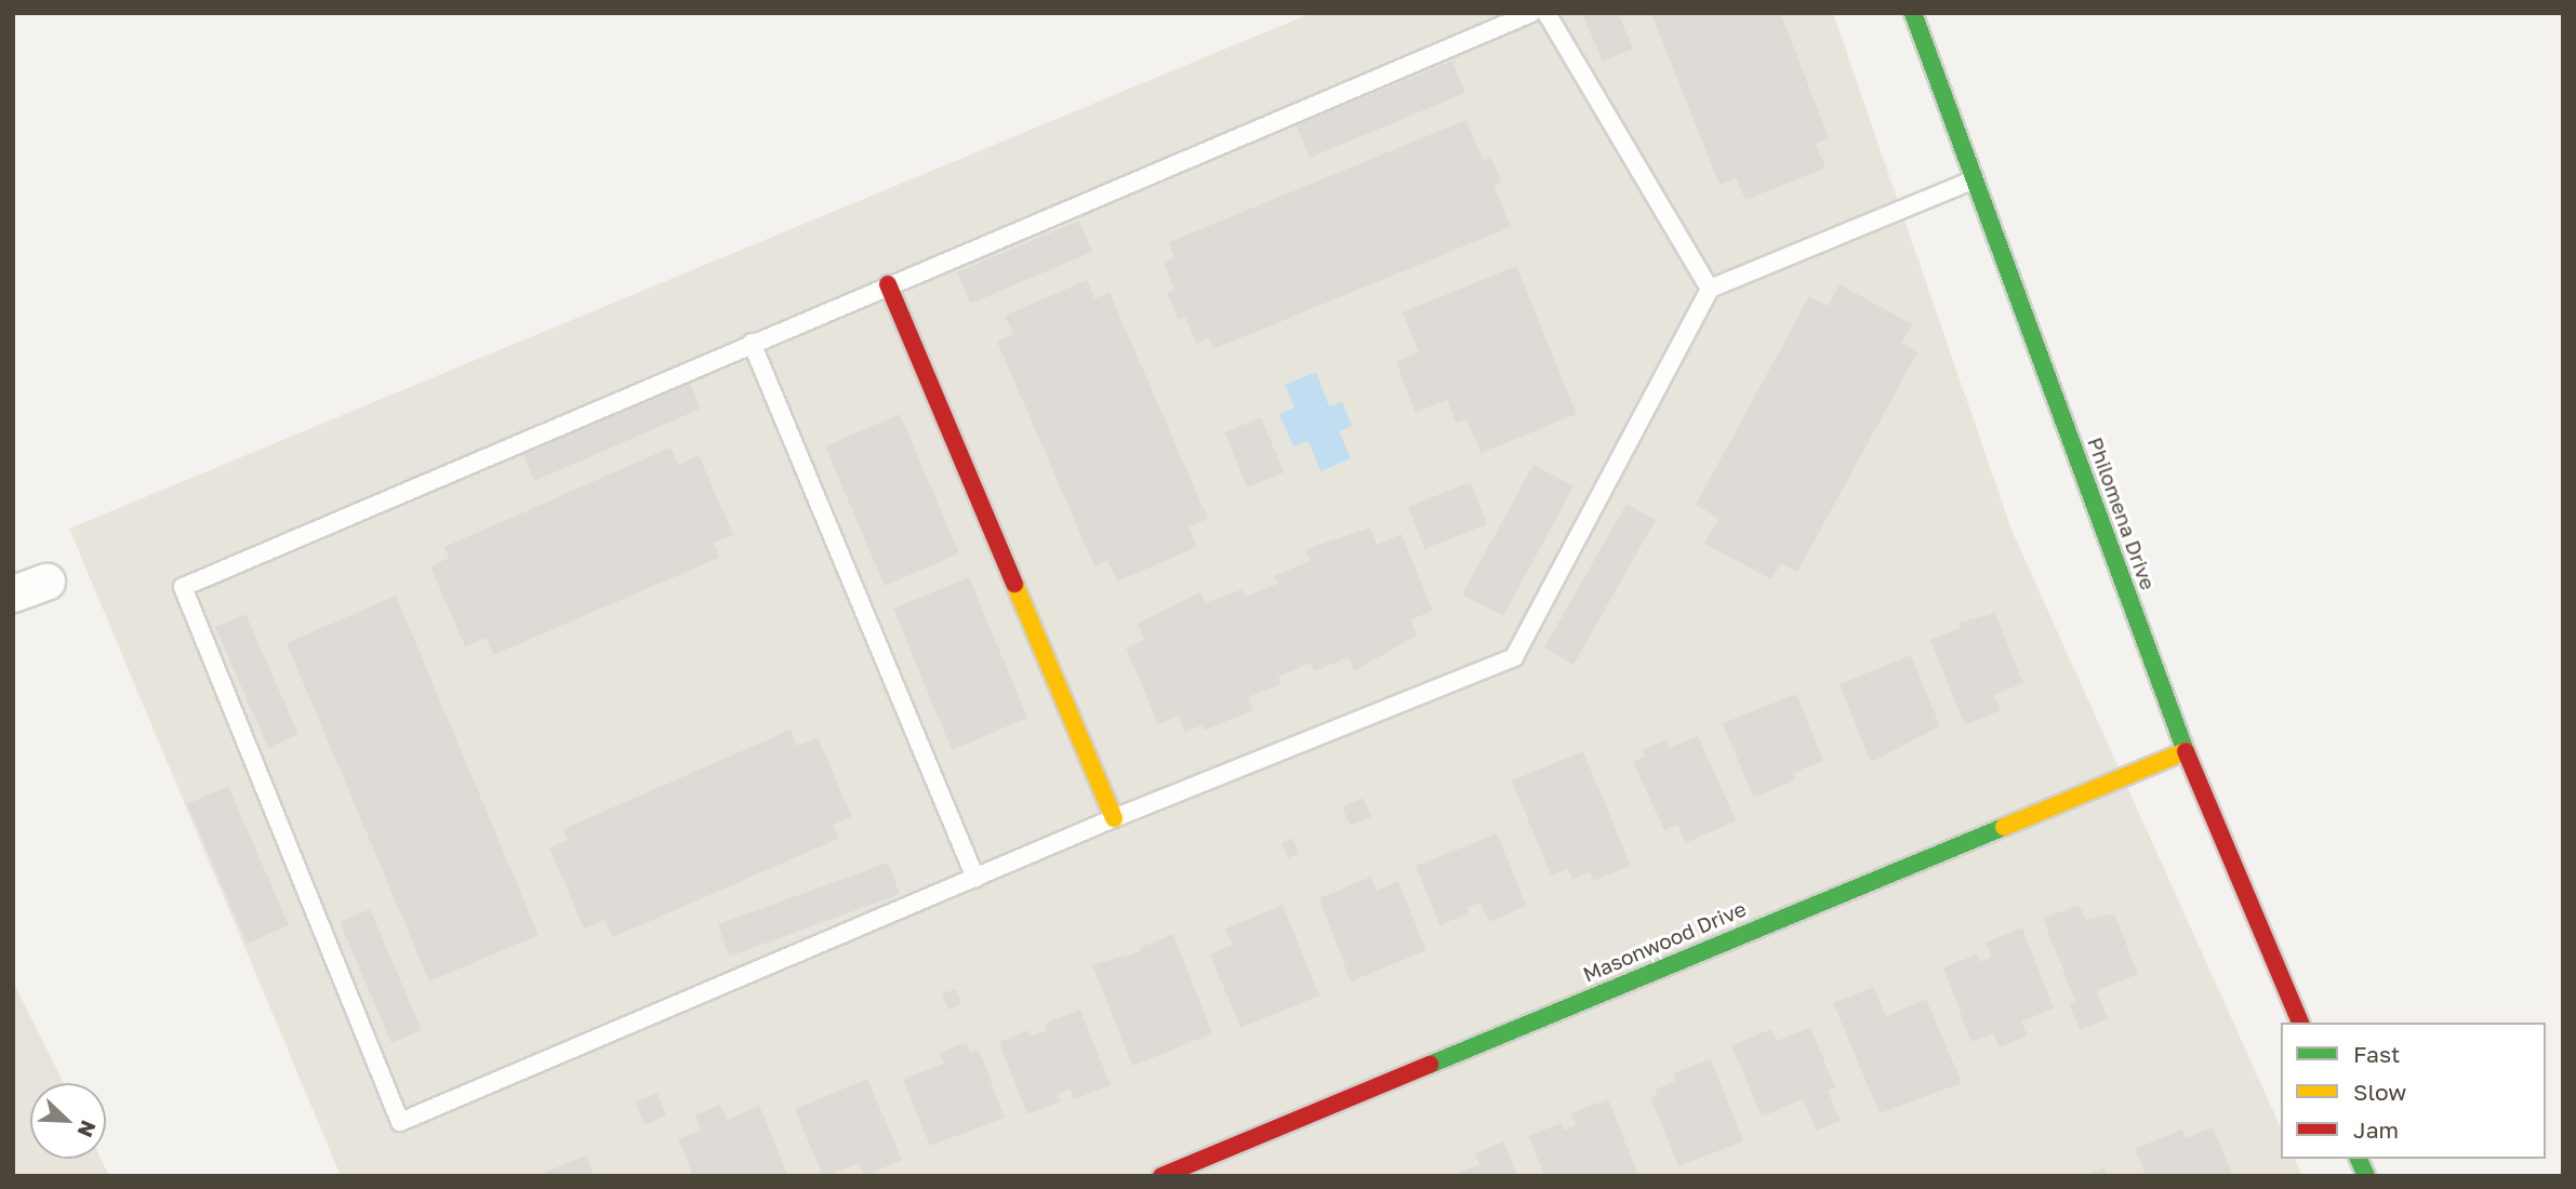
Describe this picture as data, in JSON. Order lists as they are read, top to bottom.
{
  "streets": {
    "street": ["Philomena Drive", "Masonwood Drive"]
  },
  "crossings": [
    ["Philomena Drive", "Masonwood Drive"]
  ],
  "legend": ["Fast", "Slow", "Jam"],
  "north": "bottom right"
}
